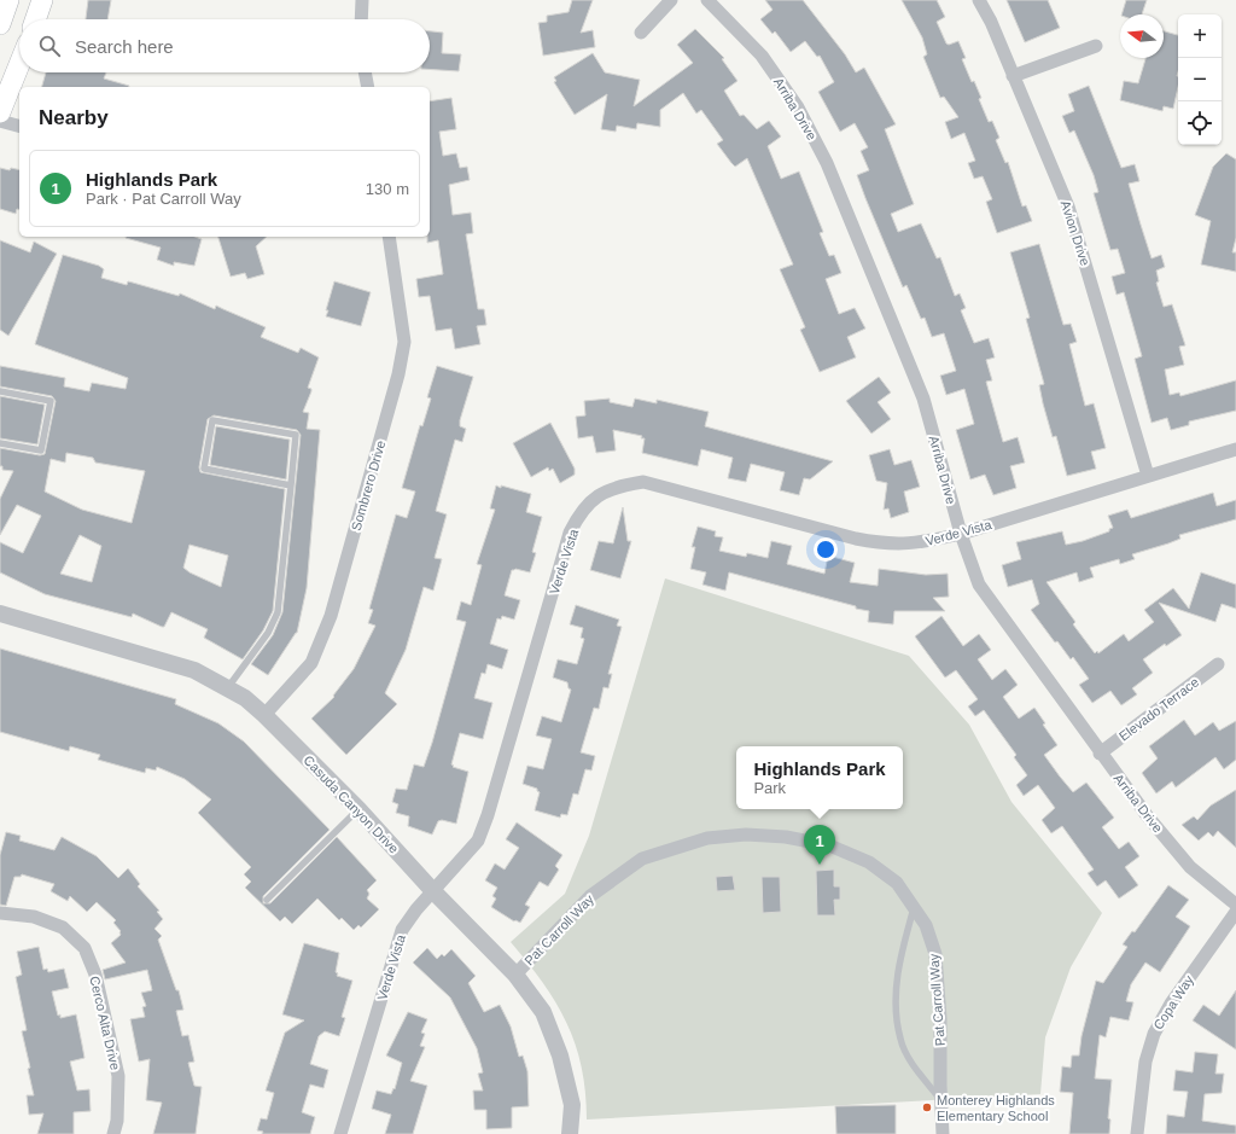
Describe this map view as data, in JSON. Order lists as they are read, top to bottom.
{
  "streets": {
    "street": [
      "Arriba Drive",
      "Avion Drive",
      "Sombrero Drive",
      "Verde Vista",
      "Elevado Terrace",
      "Casuda Canyon Drive",
      "Pat Carroll Way",
      "Copa Way",
      "Cerco Alta Drive"
    ]
  },
  "crossings": [
    ["Arriba Drive", "Verde Vista"],
    ["Arriba Drive", "Elevado Terrace"],
    ["Avion Drive", "Verde Vista"],
    ["Sombrero Drive", "Casuda Canyon Drive"],
    ["Verde Vista", "Casuda Canyon Drive"],
    ["Casuda Canyon Drive", "Pat Carroll Way"]
  ],
  "places": ["Monterey Highlands Elementary School"],
  "north": "left",
  "page": {
    "map_buttons": ["+", "−"],
    "search": "Search here",
    "heading": "Nearby",
    "list": [
      {
        "mark": "1",
        "name": "Highlands Park",
        "note": "Park · Pat Carroll Way",
        "value": "130 m"
      }
    ],
    "popup": ["Highlands Park", "Park"],
    "pins": "1"
  }
}
